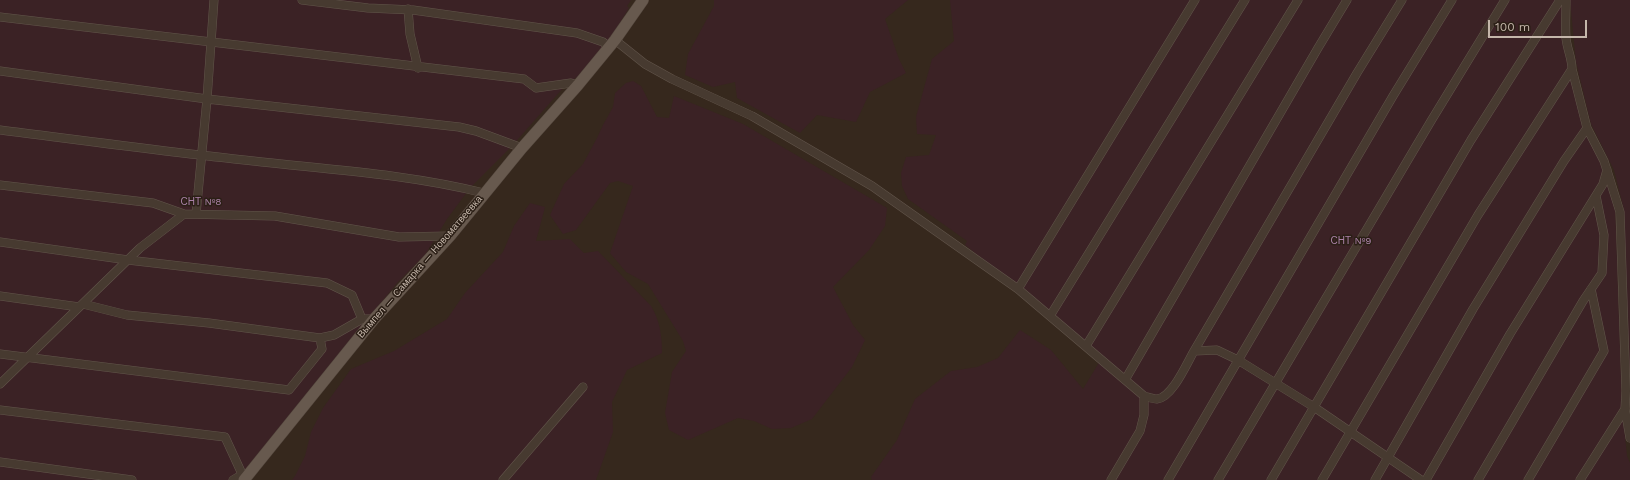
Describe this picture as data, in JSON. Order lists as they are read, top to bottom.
{
  "streets": {
    "main road": ["Вымпел — Самарка — Новоматвеевка"]
  },
  "parks": ["СНТ №8", "СНТ №9"],
  "scale_bar": "100 m"
}
